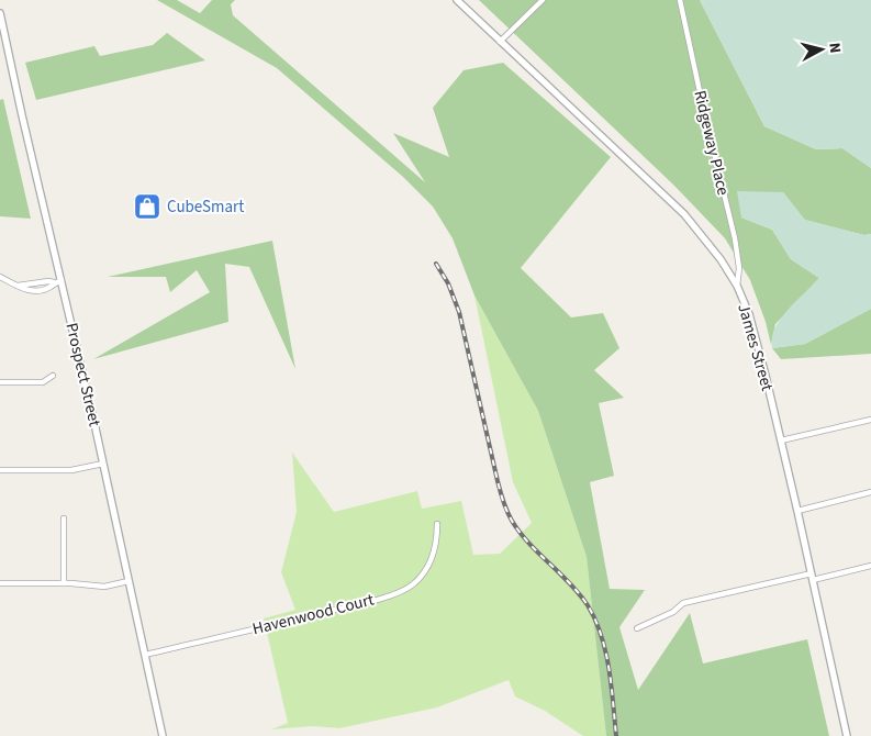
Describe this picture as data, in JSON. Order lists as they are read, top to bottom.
{
  "streets": {
    "street": [
      "Ridgeway Place",
      "James Street",
      "Prospect Street",
      "Havenwood Court"
    ]
  },
  "crossings": [
    ["Ridgeway Place", "James Street"],
    ["Prospect Street", "Havenwood Court"]
  ],
  "places": {
    "shop": ["CubeSmart"]
  },
  "north": "right"
}
